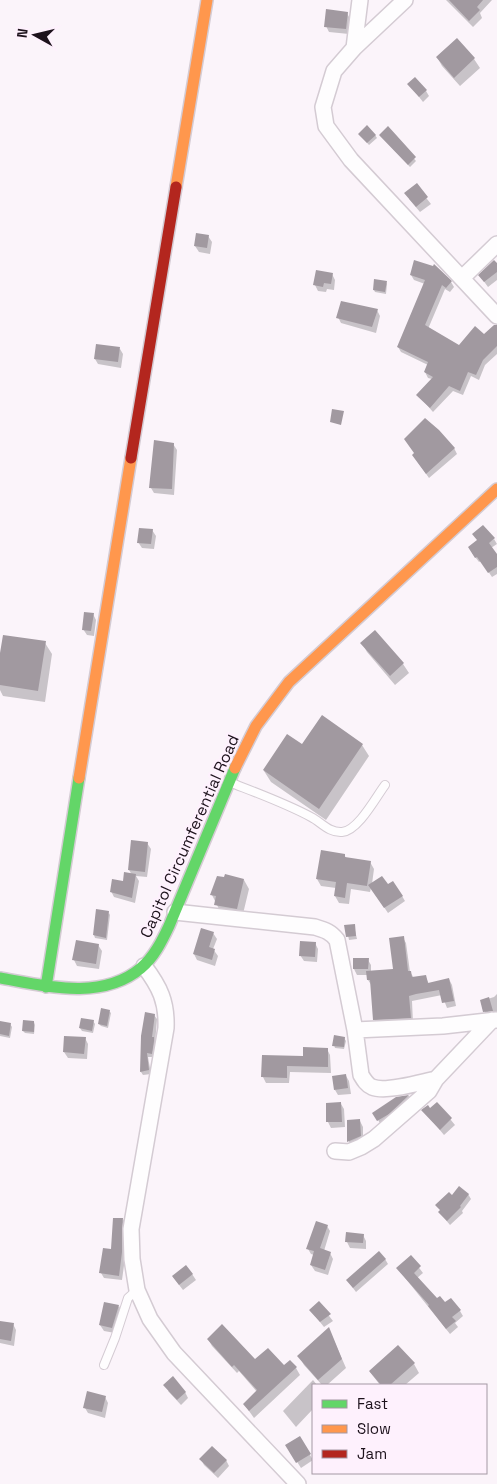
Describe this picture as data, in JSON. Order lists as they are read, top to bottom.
{
  "streets": {
    "street": ["Capitol Circumferential Road"]
  },
  "legend": ["Fast", "Slow", "Jam"],
  "north": "left"
}
